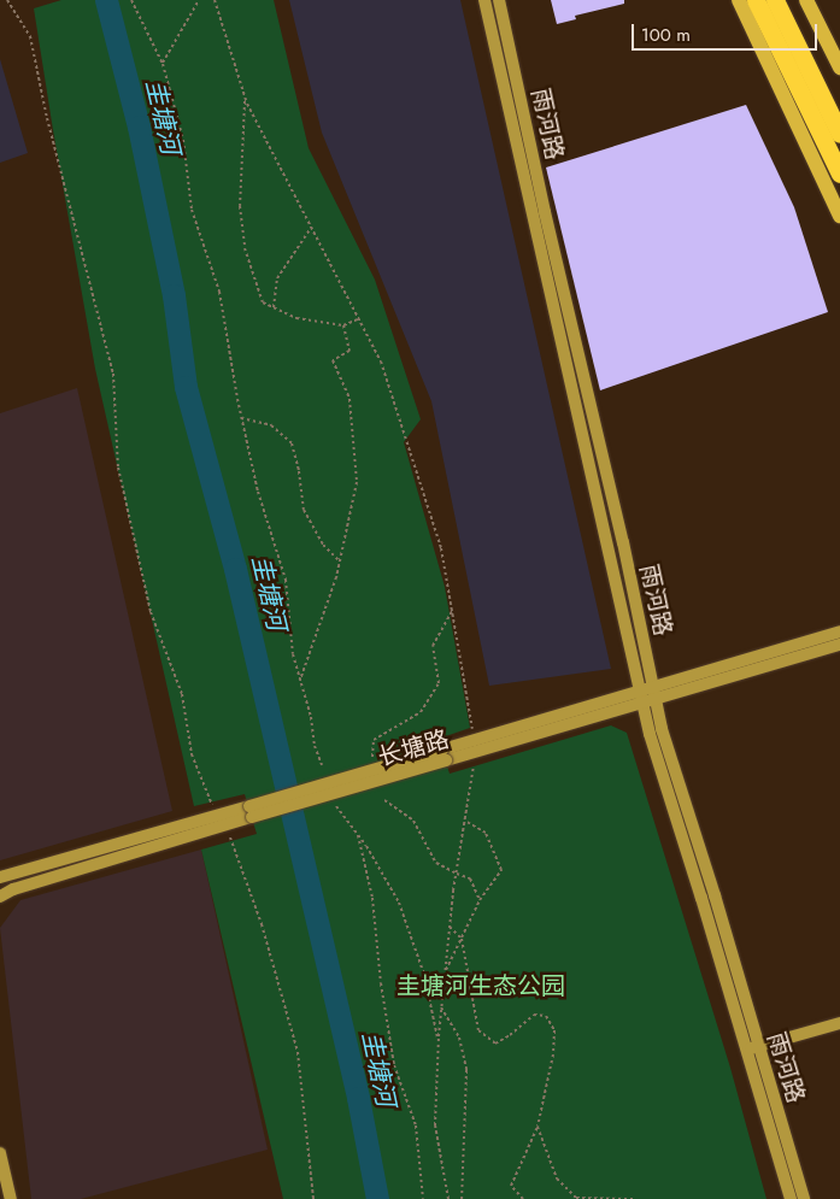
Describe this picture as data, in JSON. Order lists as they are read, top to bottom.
{
  "streets": {
    "main road": ["雨河路", "长塘路"]
  },
  "crossings": [
    ["雨河路", "长塘路"]
  ],
  "water": ["圭塘河"],
  "parks": ["圭塘河生态公园"],
  "scale_bar": "100 m"
}
